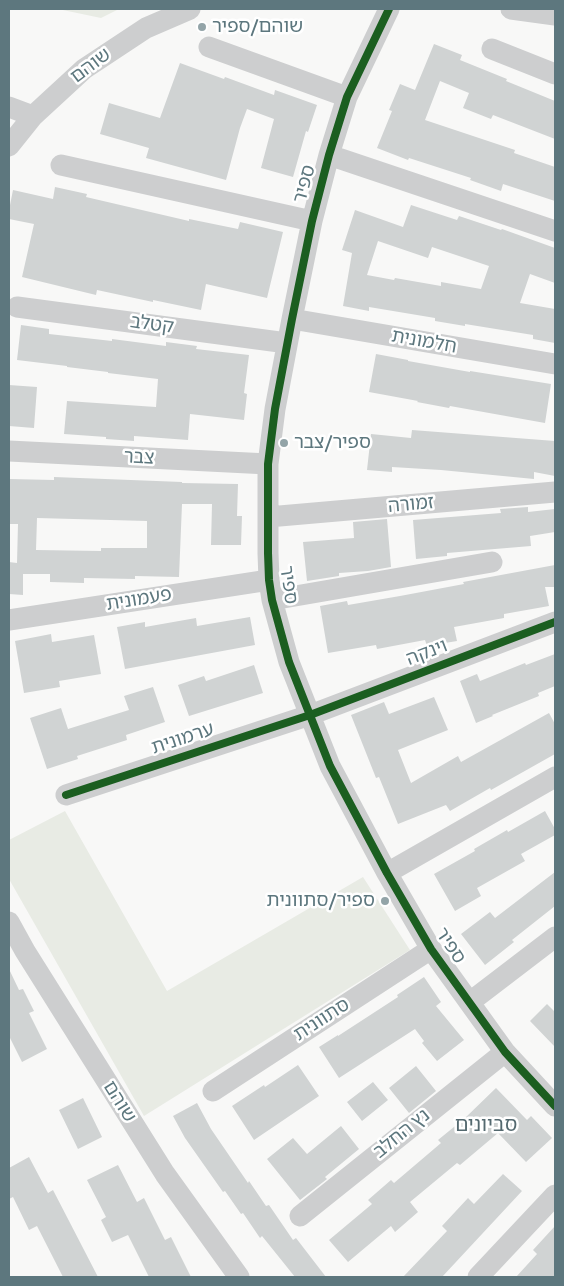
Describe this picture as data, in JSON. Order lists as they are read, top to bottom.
{
  "streets": {
    "street": [
      "שוהם",
      "ספיר",
      "קטלב",
      "חלמונית",
      "צבר",
      "זמורה",
      "פעמונית",
      "וינקה",
      "ערמונית",
      "סתוונית",
      "נץ החלב"
    ]
  },
  "crossings": [
    ["ספיר", "קטלב"],
    ["ספיר", "חלמונית"],
    ["ספיר", "צבר"],
    ["ספיר", "זמורה"],
    ["ספיר", "פעמונית"],
    ["ספיר", "וינקה"],
    ["ספיר", "ערמונית"],
    ["ספיר", "סתוונית"],
    ["ספיר", "נץ החלב"],
    ["וינקה", "ערמונית"]
  ],
  "districts": ["סביונים"],
  "places": ["שוהם/ספיר", "ספיר/צבר", "ספיר/סתוונית"]
}
